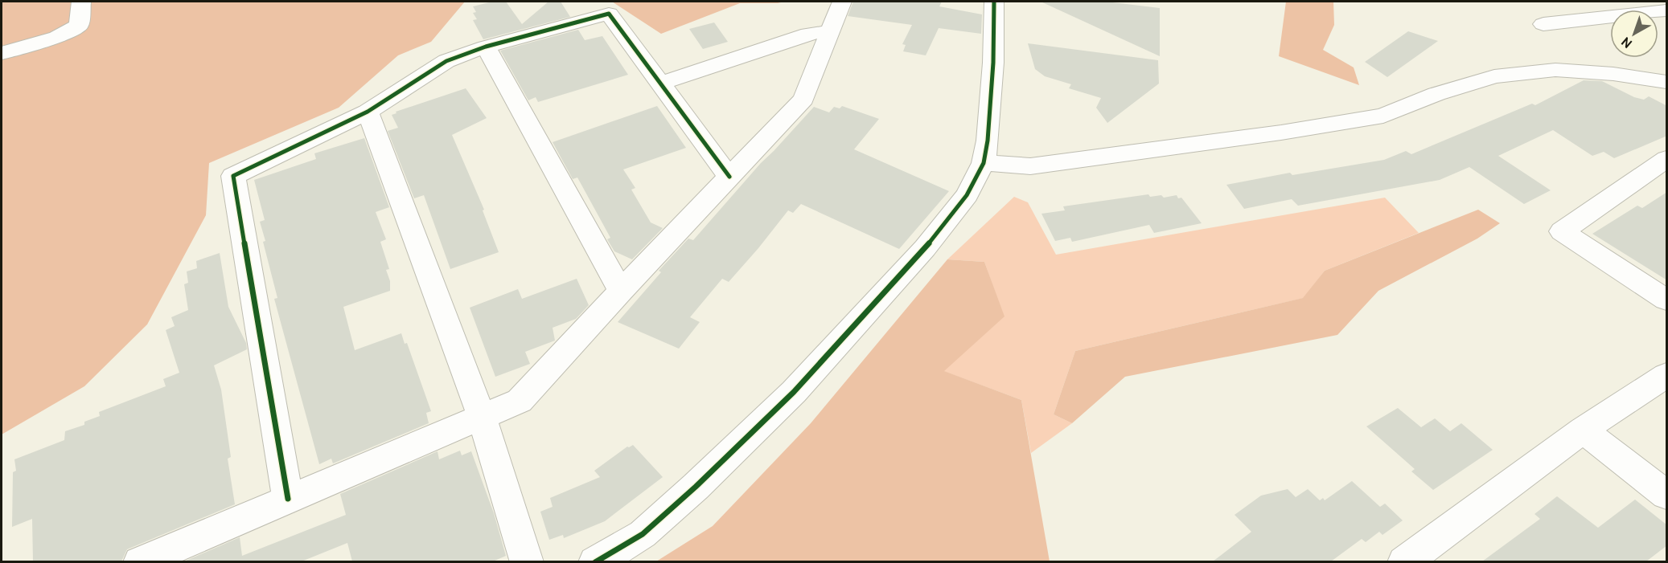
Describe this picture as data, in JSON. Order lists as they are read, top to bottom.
{
  "north": "bottom left"
}
